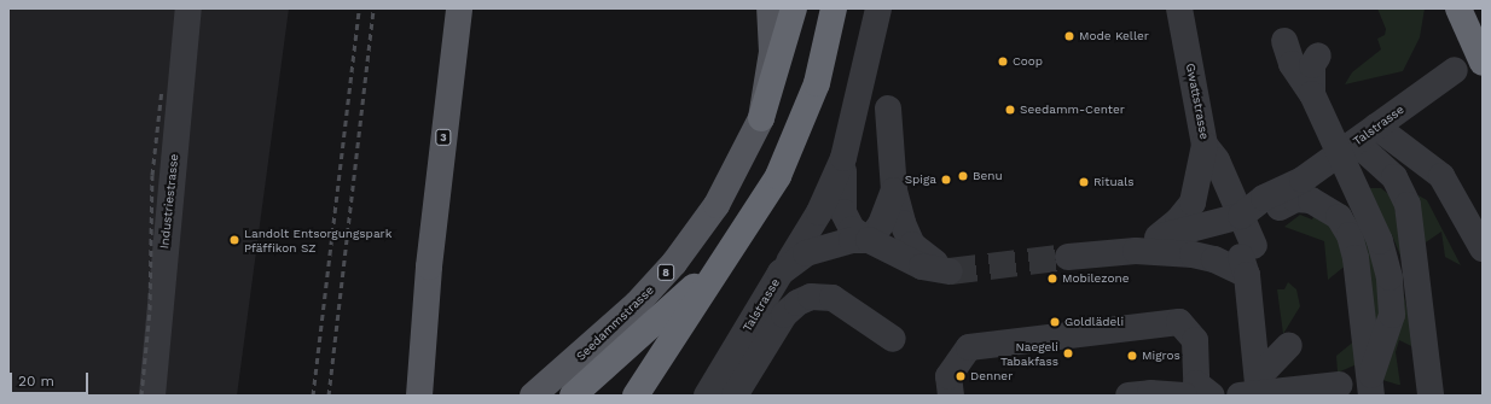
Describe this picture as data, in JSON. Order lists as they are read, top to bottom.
{
  "streets": {
    "main road": ["3", "8", "Seedammstrasse"],
    "street": ["Gwattstrasse", "Talstrasse", "Industriestrasse"]
  },
  "crossings": [
    ["Gwattstrasse", "Talstrasse"],
    ["8", "Seedammstrasse"]
  ],
  "places": [
    "Mode Keller",
    "Coop",
    "Seedamm-Center",
    "Benu",
    "Spiga",
    "Rituals",
    "Landolt Entsorgungspark Pfäffikon SZ",
    "Mobilezone",
    "Goldlädeli",
    "Naegeli Tabakfass",
    "Migros",
    "Denner"
  ],
  "scale_bar": "20 m"
}
